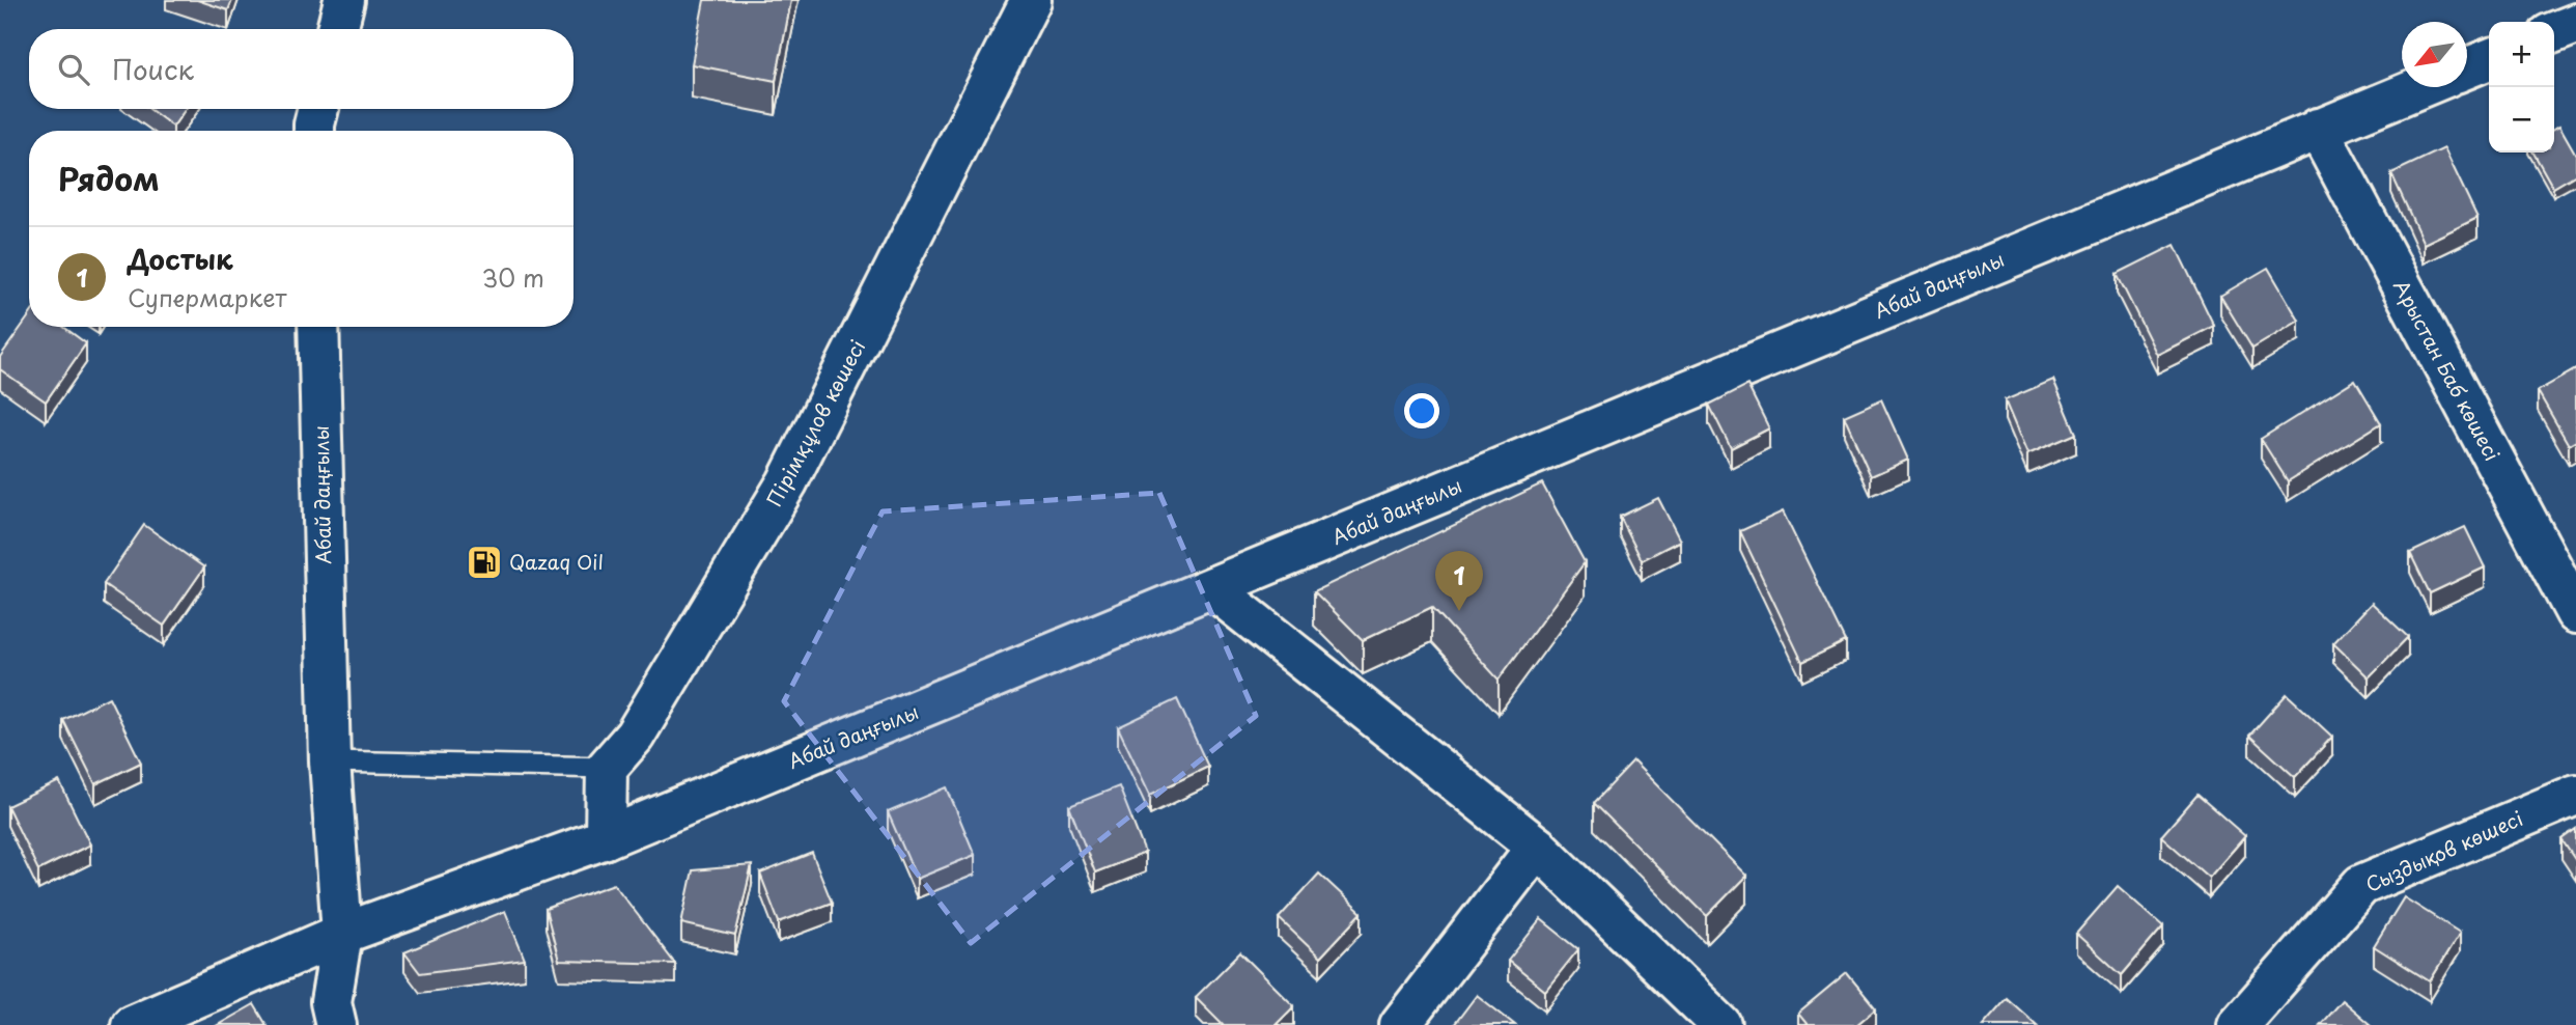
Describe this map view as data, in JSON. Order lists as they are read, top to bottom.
{
  "streets": {
    "street": [
      "Абай даңғылы",
      "Арыстан Баб көшесі",
      "Пірімқұлов көшесі",
      "Сыздықов көшесі"
    ]
  },
  "crossings": [
    ["Абай даңғылы", "Арыстан Баб көшесі"]
  ],
  "places": {
    "fuel station": ["Qazaq Oil"]
  },
  "north": "bottom left",
  "page": {
    "map_buttons": ["+", "−"],
    "search": "Поиск",
    "heading": "Рядом",
    "list": [
      {
        "mark": "1",
        "name": "Достык",
        "note": "Супермаркет",
        "value": "30 m"
      }
    ],
    "pins": "1"
  }
}
